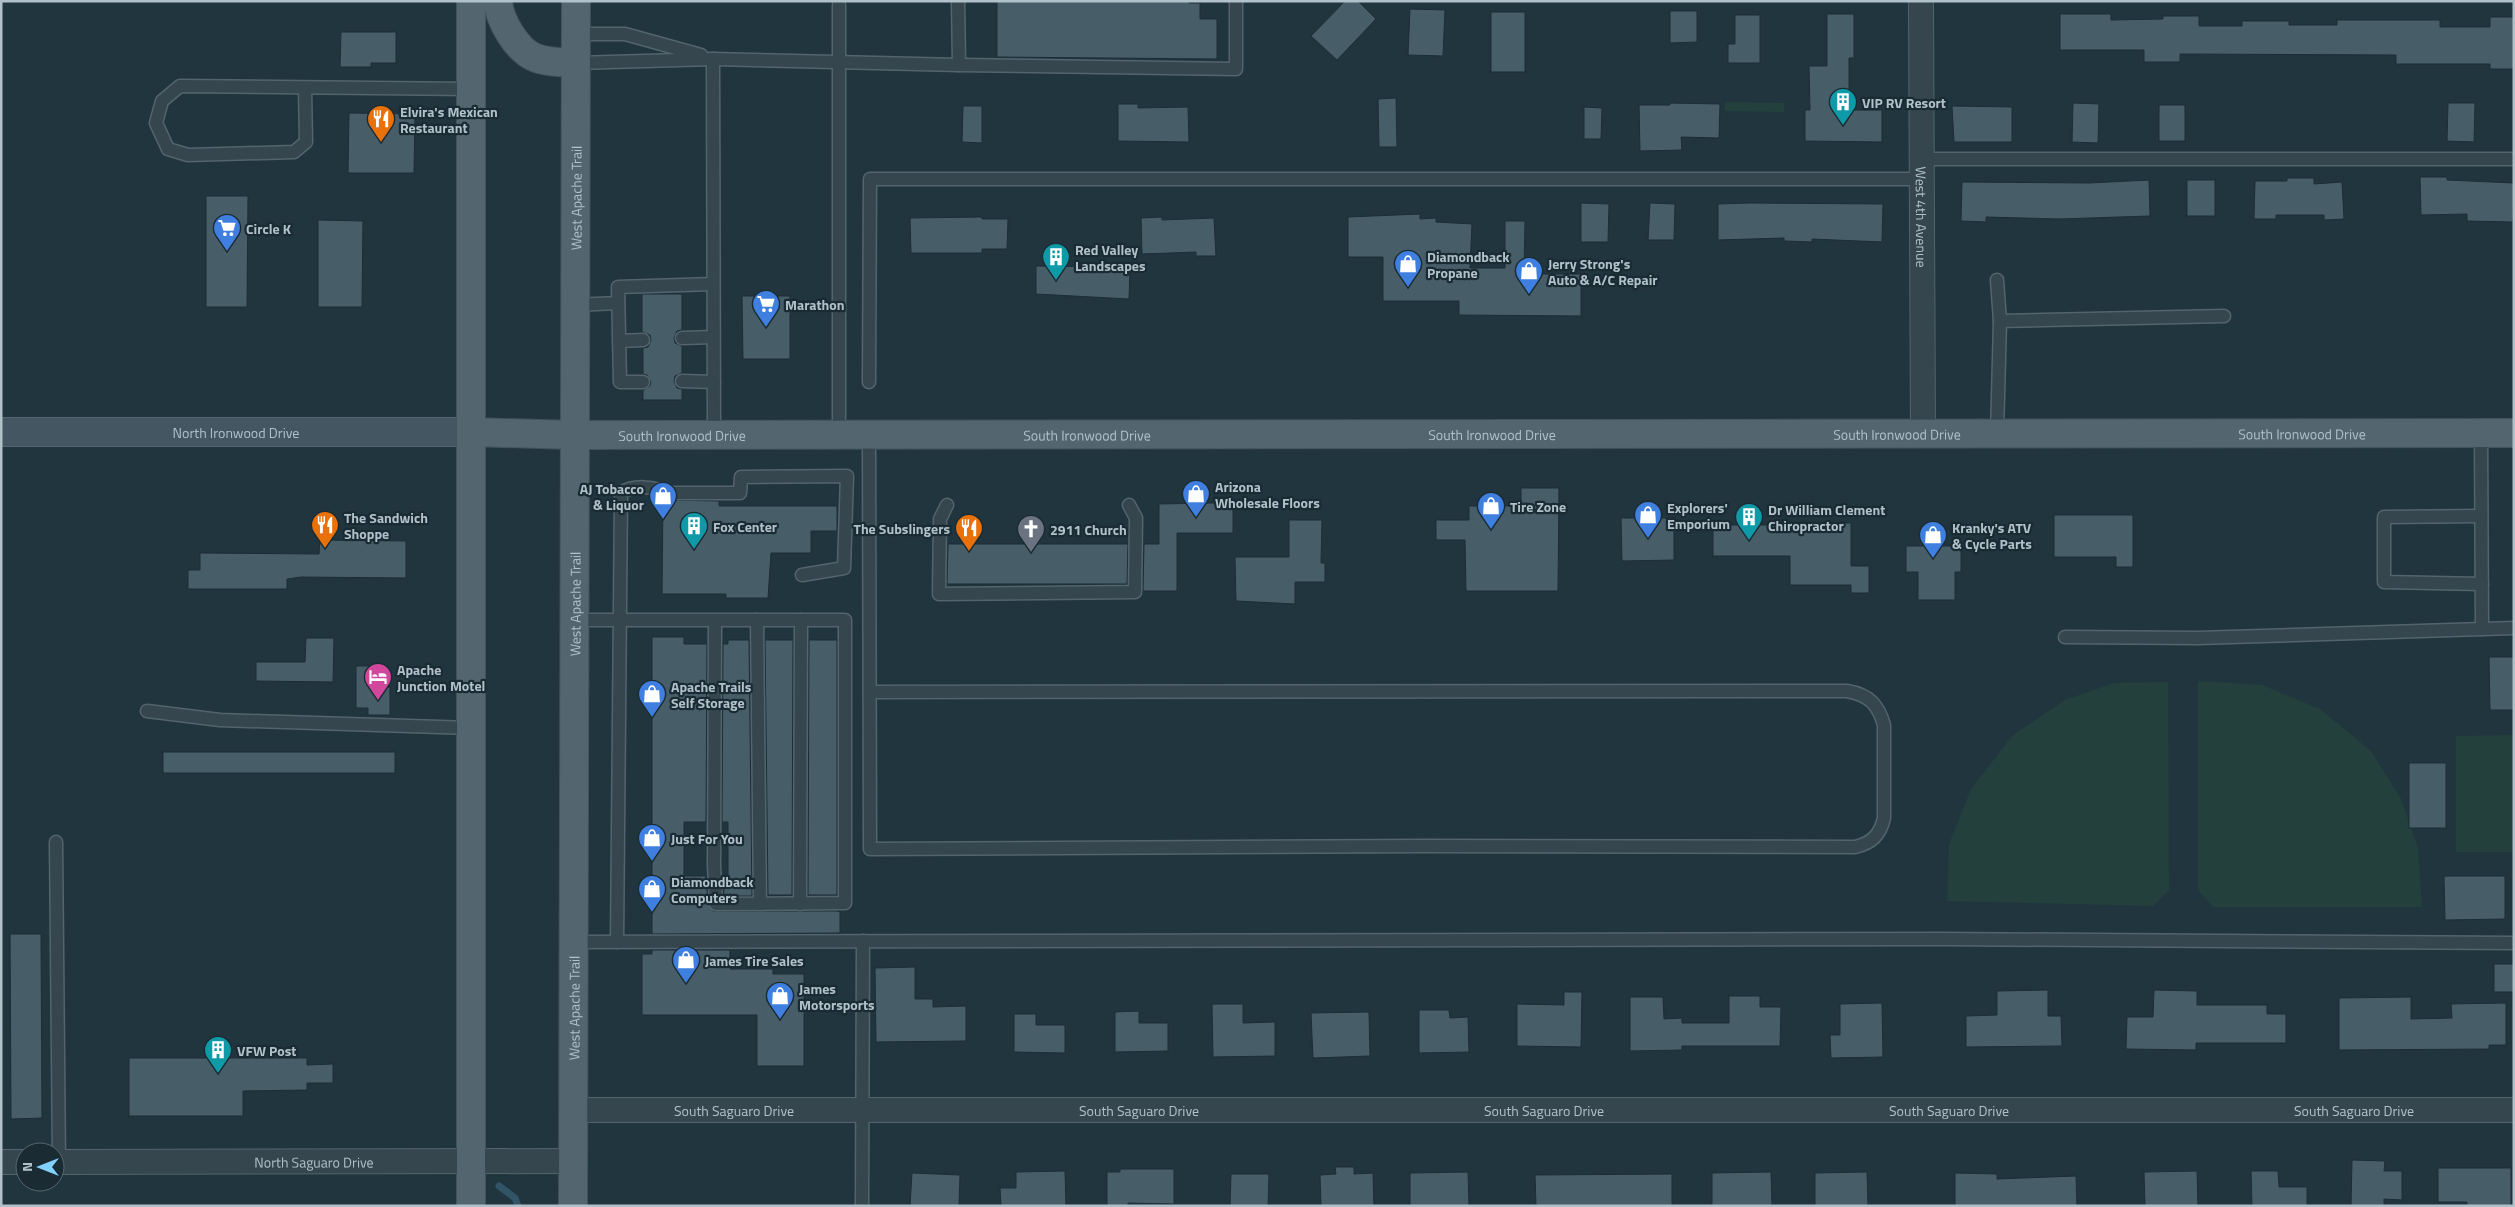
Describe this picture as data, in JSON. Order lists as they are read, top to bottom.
{
  "streets": {
    "main road": ["West Apache Trail", "North Ironwood Drive", "South Ironwood Drive"],
    "street": ["West 4th Avenue", "South Saguaro Drive", "North Saguaro Drive"]
  },
  "crossings": [
    ["West Apache Trail", "South Ironwood Drive"],
    ["West Apache Trail", "South Saguaro Drive"],
    ["West Apache Trail", "North Saguaro Drive"],
    ["West 4th Avenue", "South Ironwood Drive"],
    ["North Ironwood Drive", "South Ironwood Drive"]
  ],
  "places": {
    "building": [
      "VIP RV Resort",
      "Red Valley Landscapes",
      "Dr William Clement Chiropractor",
      "Fox Center",
      "VFW Post"
    ],
    "restaurant": ["Elvira's Mexican Restaurant", "The Sandwich Shoppe", "The Subslingers"],
    "supermarket": ["Circle K", "Marathon"],
    "shop": [
      "Diamondback Propane",
      "Jerry Strong's Auto & A/C Repair",
      "Arizona Wholesale Floors",
      "AJ Tobacco & Liquor",
      "Tire Zone",
      "Explorers' Emporium",
      "Kranky's ATV & Cycle Parts",
      "Apache Trails Self Storage",
      "Just For You",
      "Diamondback Computers",
      "James Tire Sales",
      "James Motorsports"
    ],
    "church": ["2911 Church"],
    "hotel": ["Apache Junction Motel"]
  },
  "north": "left"
}
